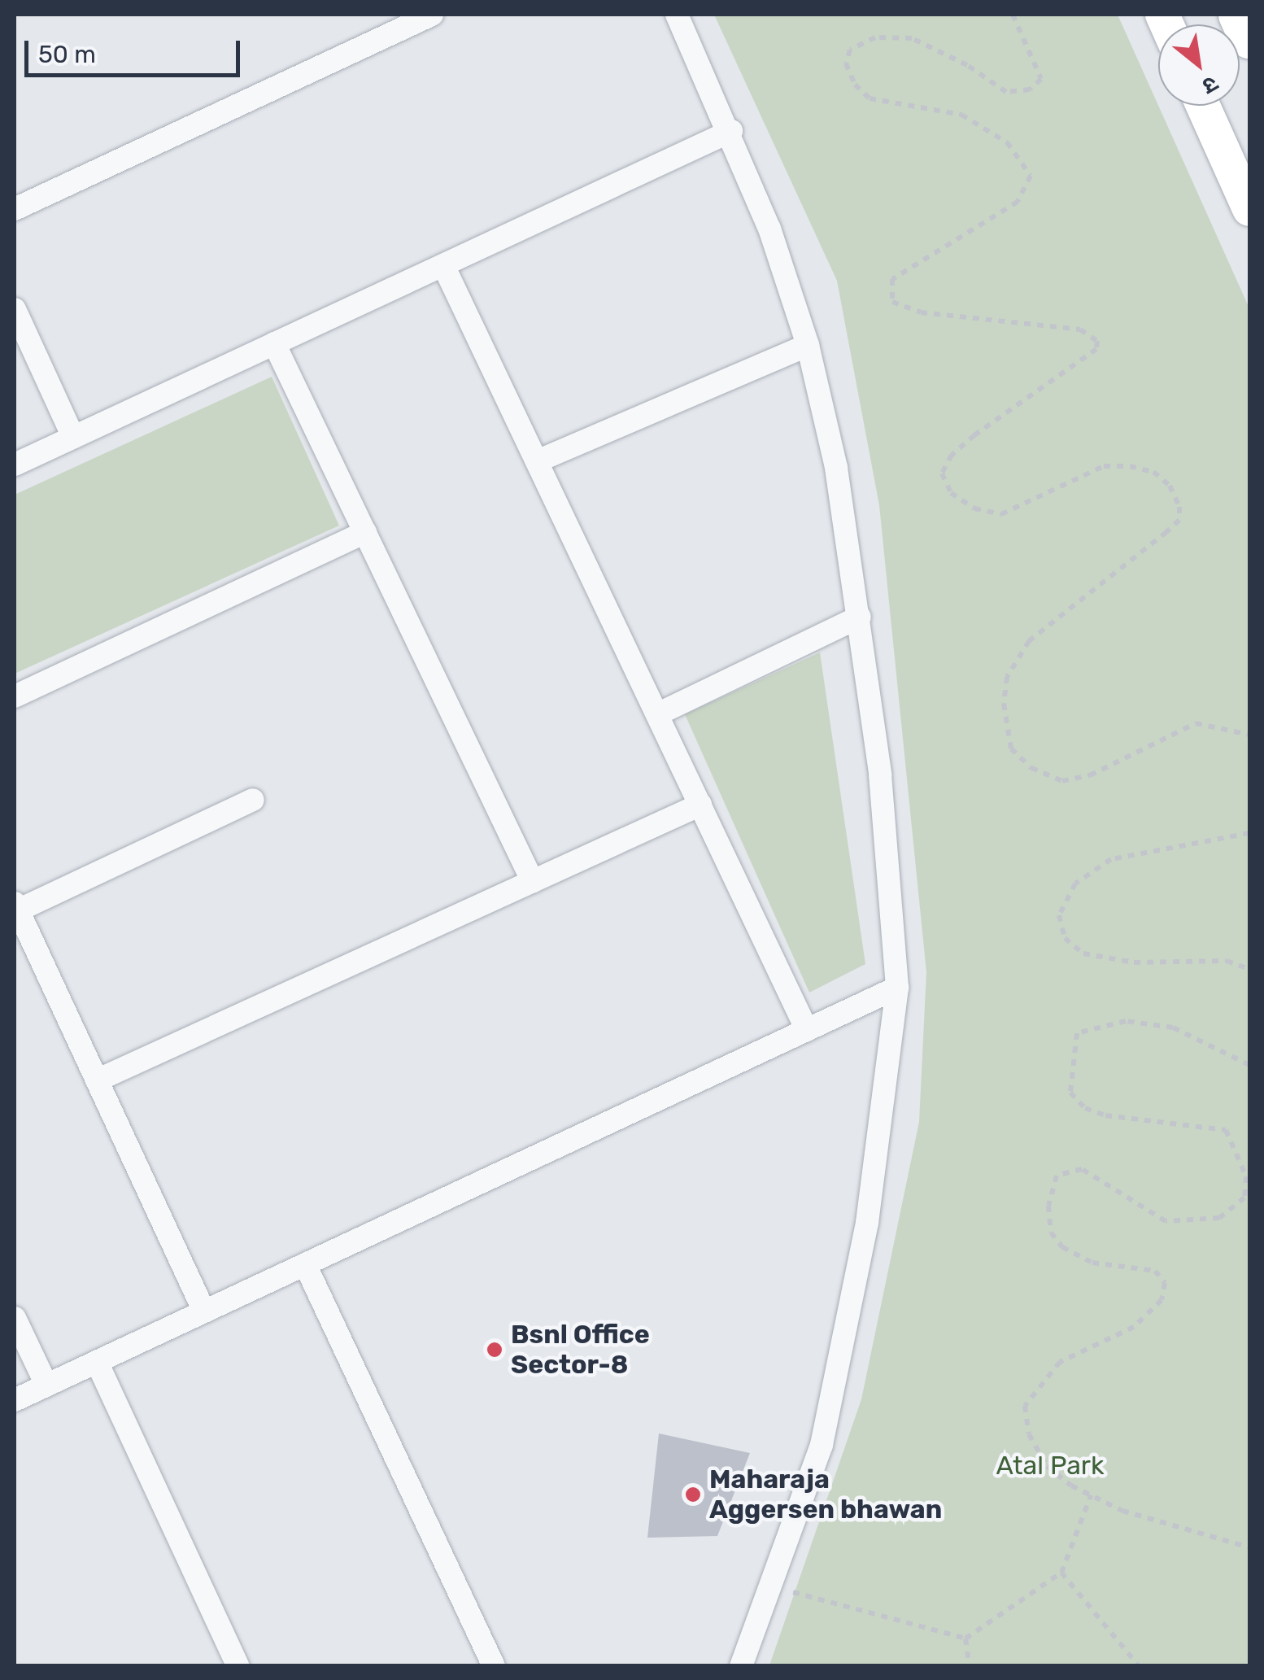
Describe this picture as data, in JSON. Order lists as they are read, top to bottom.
{
  "parks": ["Atal Park"],
  "places": ["Bsnl Office Sector-8", "Maharaja Aggersen bhawan"],
  "scale_bar": "50 m",
  "north": "bottom right"
}
